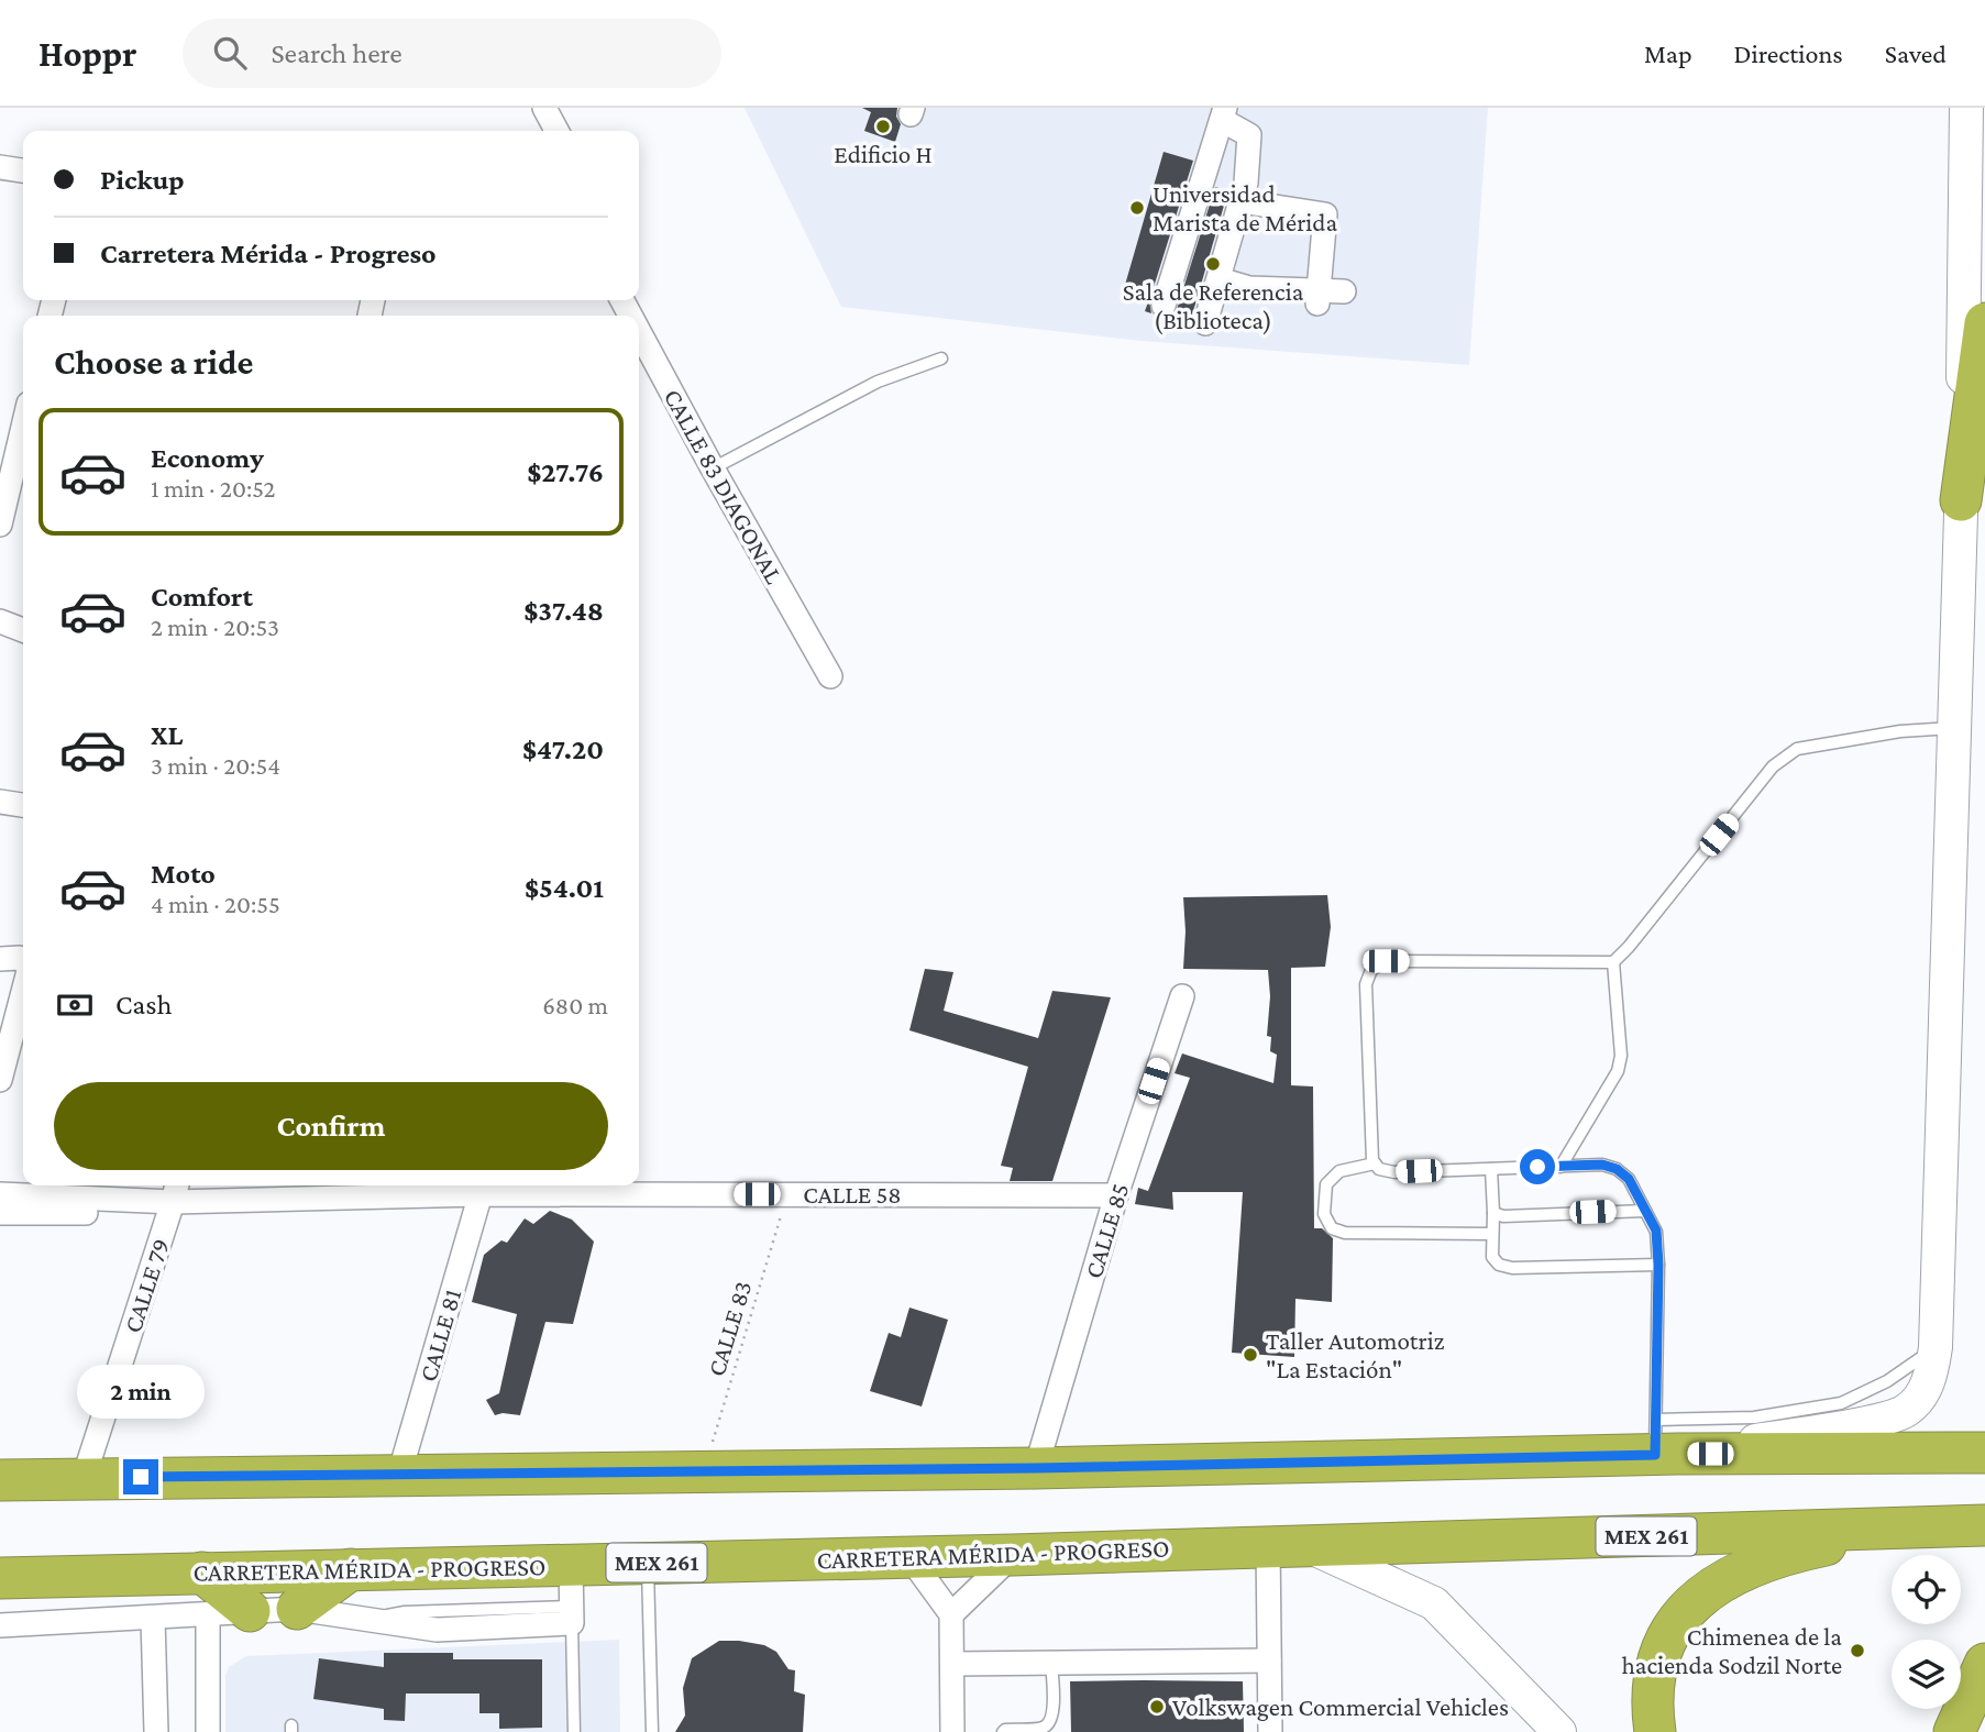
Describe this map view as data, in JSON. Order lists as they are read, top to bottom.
{
  "streets": {
    "highway": ["MEX 261", "CARRETERA MÉRIDA - PROGRESO"],
    "street": [
      "CALLE 83 DIAGONAL",
      "CALLE 58",
      "CALLE 85",
      "CALLE 79",
      "CALLE 81"
    ],
    "path": ["CALLE 83"]
  },
  "crossings": [
    ["CALLE 58", "CALLE 85"],
    ["CALLE 58", "CALLE 79"],
    ["CALLE 58", "CALLE 83"],
    ["CALLE 58", "CALLE 81"]
  ],
  "places": [
    "Edificio H",
    "Universidad Marista de Mérida",
    "Sala de Referencia (Biblioteca)",
    "Taller Automotriz \"La Estación\"",
    "Chimenea de la hacienda Sodzil Norte",
    "Volkswagen Commercial Vehicles"
  ],
  "page": {
    "header": "Hoppr",
    "search": "Search here",
    "nav": ["Map", "Directions", "Saved"],
    "banner": ["Pickup", "Carretera Mérida - Progreso"],
    "heading": "Choose a ride",
    "list": [
      {
        "name": "Economy",
        "note": "1 min · 20:52",
        "value": "$27.76"
      },
      {
        "name": "Comfort",
        "note": "2 min · 20:53",
        "value": "$37.48"
      },
      {
        "name": "XL",
        "note": "3 min · 20:54",
        "value": "$47.20"
      },
      {
        "name": "Moto",
        "note": "4 min · 20:55",
        "value": "$54.01"
      }
    ],
    "pay": ["Cash", "680 m"],
    "buttons": "Confirm",
    "bubble": "2 min"
  }
}
